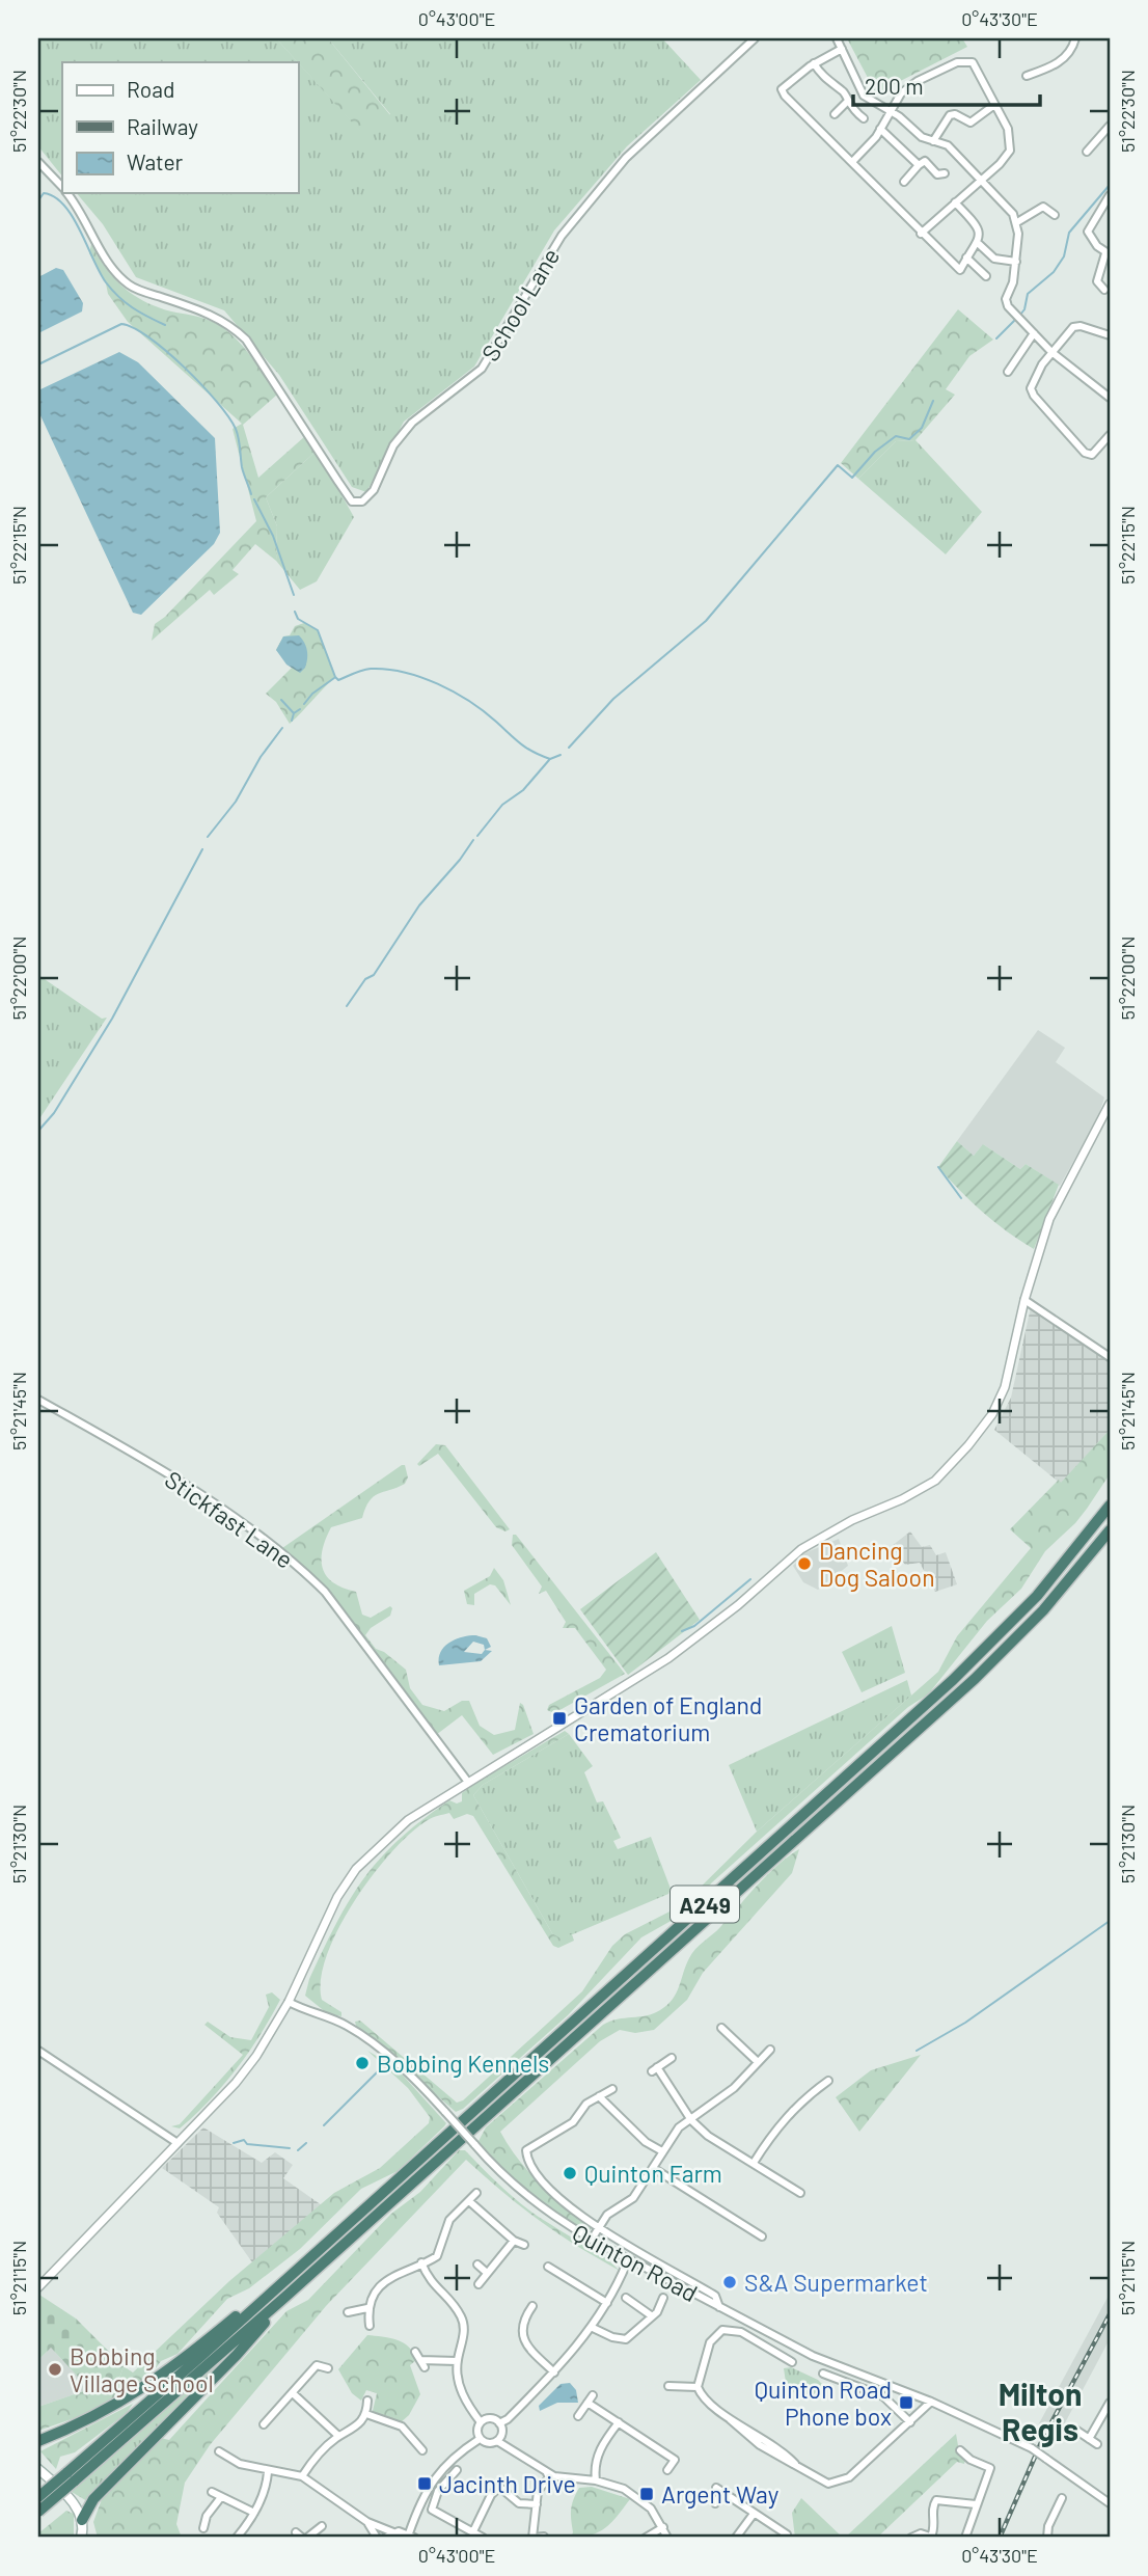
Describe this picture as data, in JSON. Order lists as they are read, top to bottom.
{
  "streets": {
    "highway": ["A249"],
    "street": ["School Lane", "Stickfast Lane", "Quinton Road"]
  },
  "districts": ["Milton Regis"],
  "places": {
    "other": [
      "Dancing Dog Saloon",
      "Bobbing Kennels",
      "Quinton Farm",
      "S&A Supermarket",
      "Bobbing Village School"
    ],
    "transit": [
      "Garden of England Crematorium",
      "Quinton Road Phone box",
      "Jacinth Drive",
      "Argent Way"
    ]
  },
  "legend": ["Road", "Railway", "Water"],
  "scale_bar": "200 m",
  "coordinates": [
    "0°43'00\"E",
    "0°43'30\"E",
    "51°22'30\"N",
    "51°22'15\"N",
    "51°22'00\"N",
    "51°21'45\"N",
    "51°21'30\"N",
    "51°21'15\"N"
  ]
}
